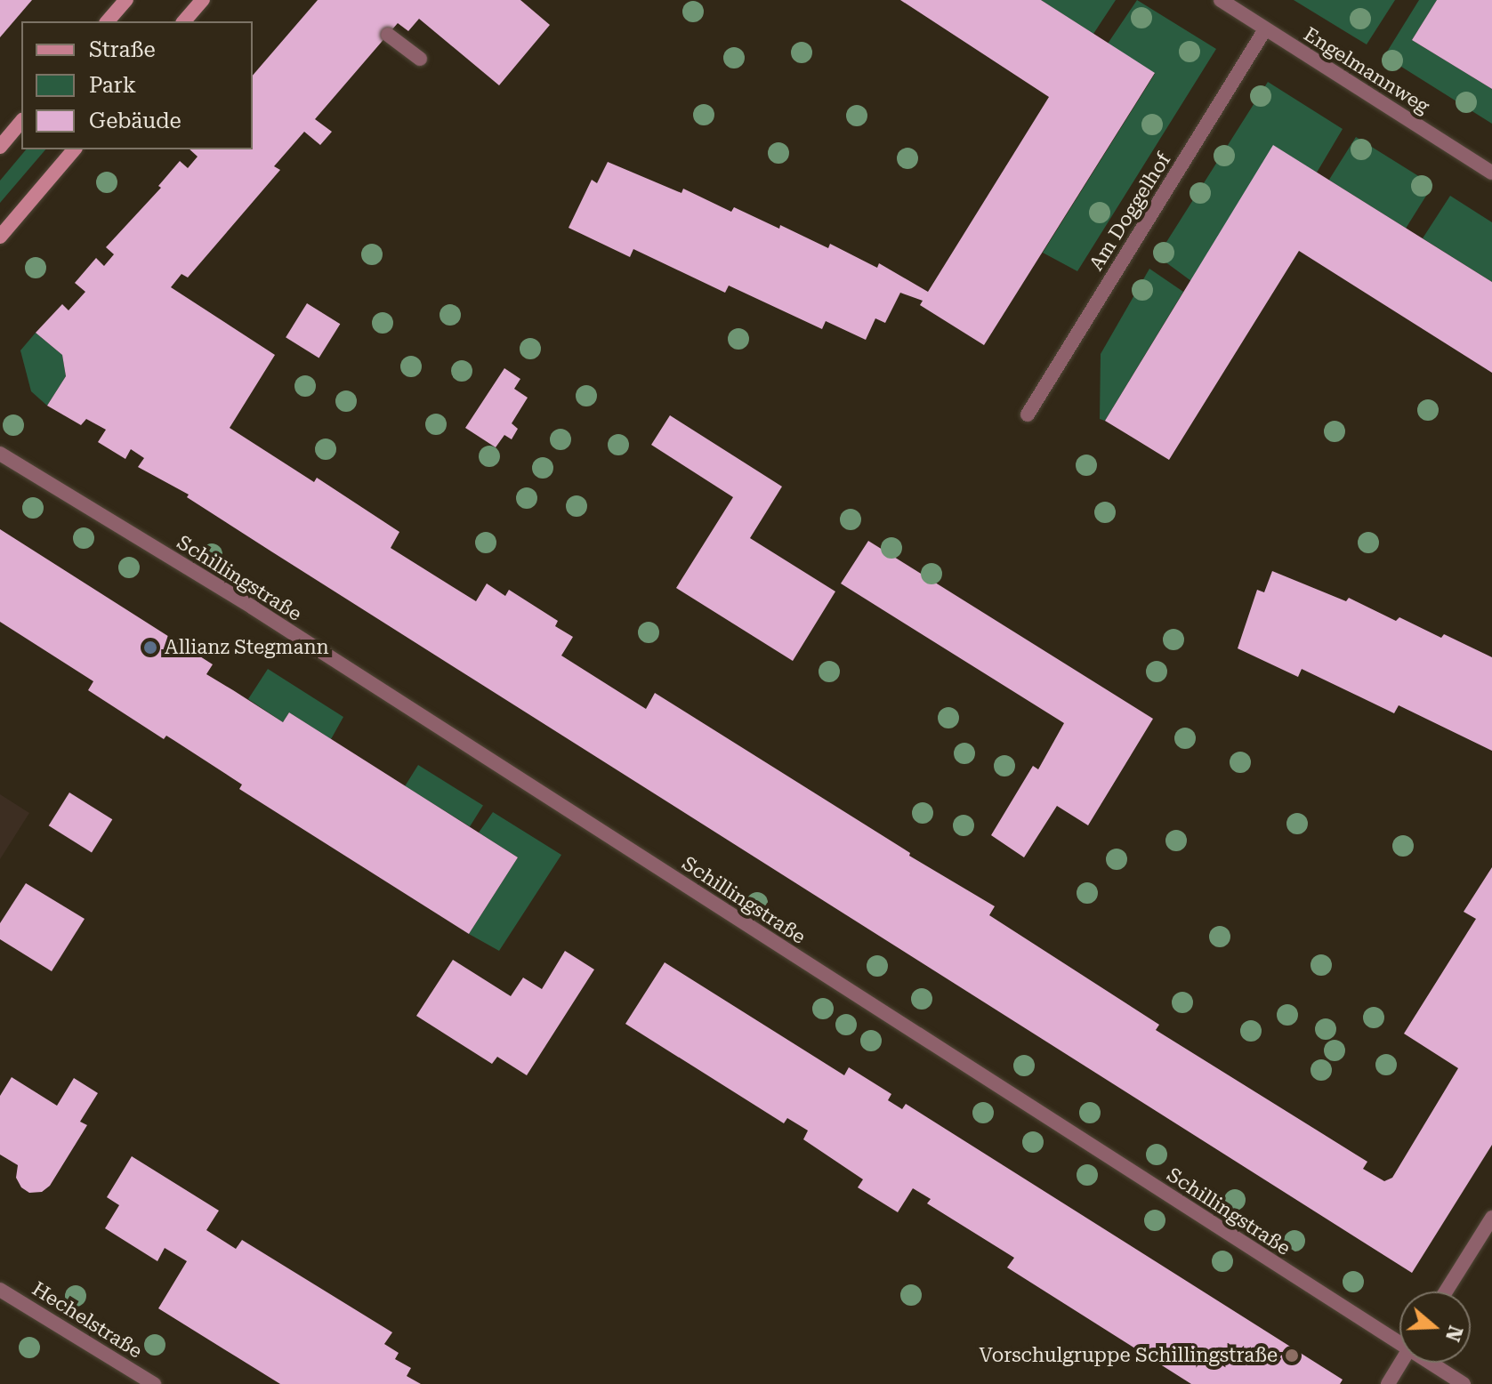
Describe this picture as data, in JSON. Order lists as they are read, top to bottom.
{
  "streets": {
    "street": [
      "Engelmannweg",
      "Am Doggelhof",
      "Schillingstraße",
      "Hechelstraße"
    ]
  },
  "crossings": [
    ["Engelmannweg", "Am Doggelhof"]
  ],
  "places": ["Allianz Stegmann", "Vorschulgruppe Schillingstraße"],
  "legend": ["Straße", "Park", "Gebäude"],
  "north": "right"
}
